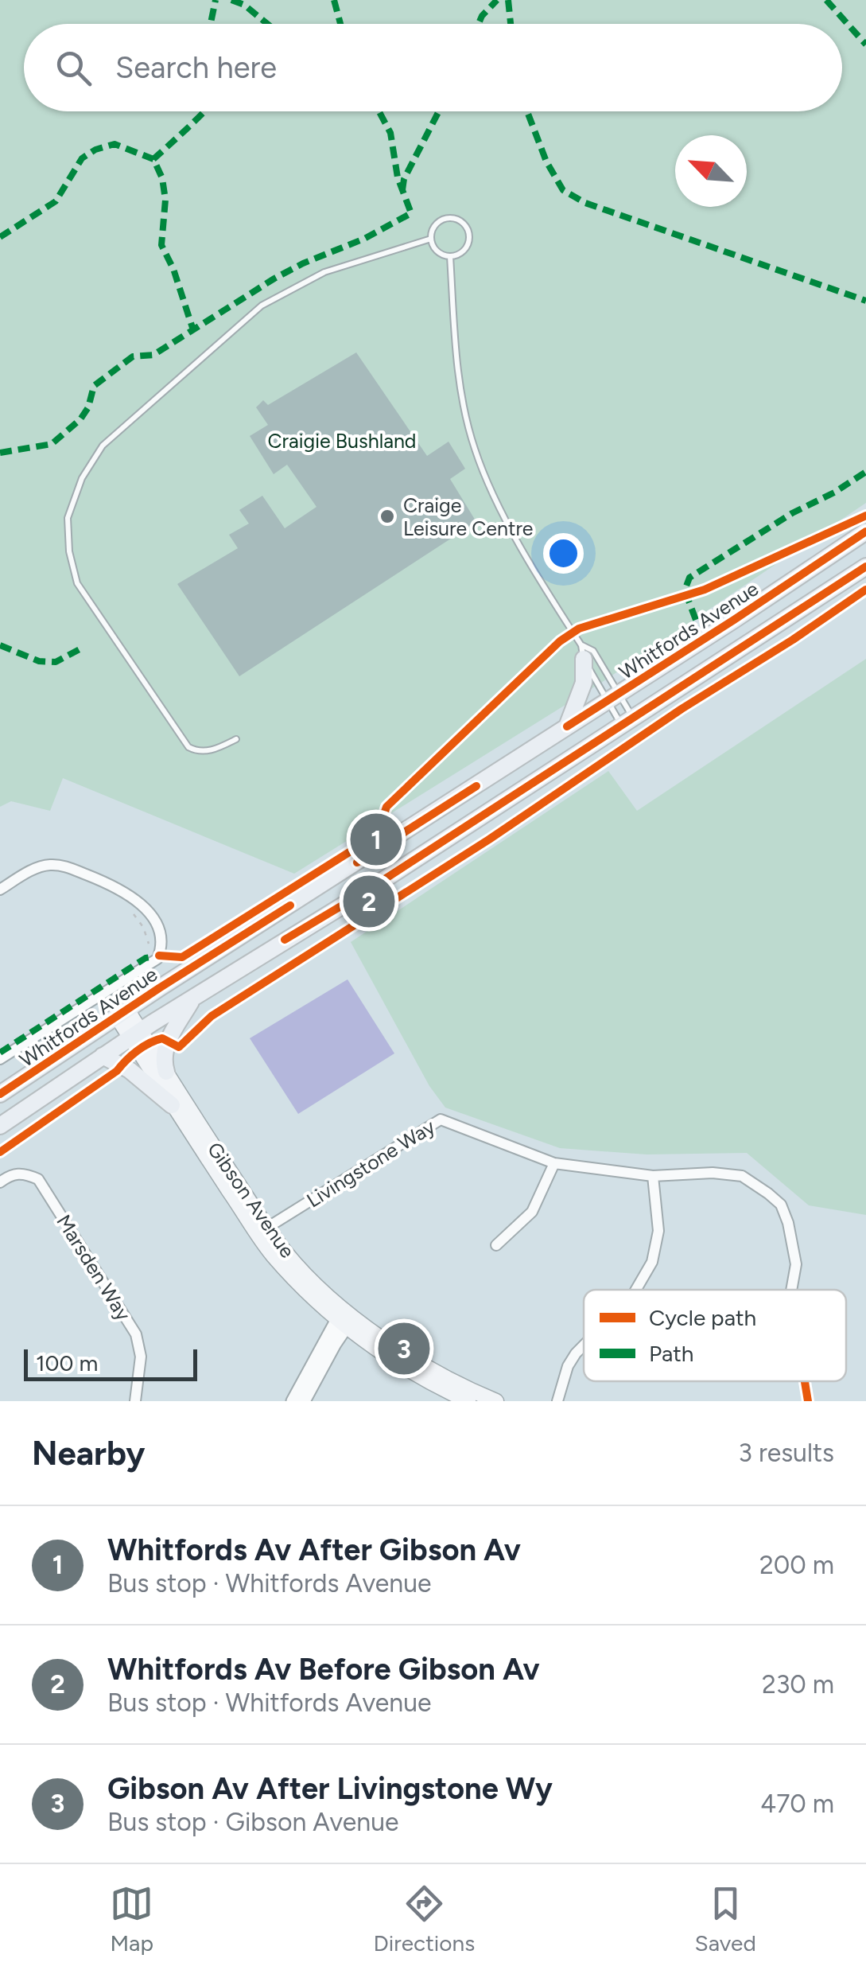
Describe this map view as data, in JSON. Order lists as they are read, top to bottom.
{
  "streets": {
    "main road": ["Whitfords Avenue", "Gibson Avenue"],
    "street": ["Livingstone Way", "Marsden Way"]
  },
  "crossings": [
    ["Whitfords Avenue", "Gibson Avenue"],
    ["Livingstone Way", "Gibson Avenue"]
  ],
  "parks": ["Craigie Bushland"],
  "places": ["Craige Leisure Centre"],
  "legend": ["Cycle path", "Path"],
  "scale_bar": "100 m",
  "north": "top left",
  "page": {
    "search": "Search here",
    "pins": ["1", "2", "3"],
    "scale": "100 m",
    "heading": ["Nearby", "3 results"],
    "list": [
      {
        "mark": "1",
        "name": "Whitfords Av After Gibson Av",
        "note": "Bus stop · Whitfords Avenue",
        "value": "200 m"
      },
      {
        "mark": "2",
        "name": "Whitfords Av Before Gibson Av",
        "note": "Bus stop · Whitfords Avenue",
        "value": "230 m"
      },
      {
        "mark": "3",
        "name": "Gibson Av After Livingstone Wy",
        "note": "Bus stop · Gibson Avenue",
        "value": "470 m"
      }
    ],
    "nav": ["Map", "Directions", "Saved"]
  }
}
